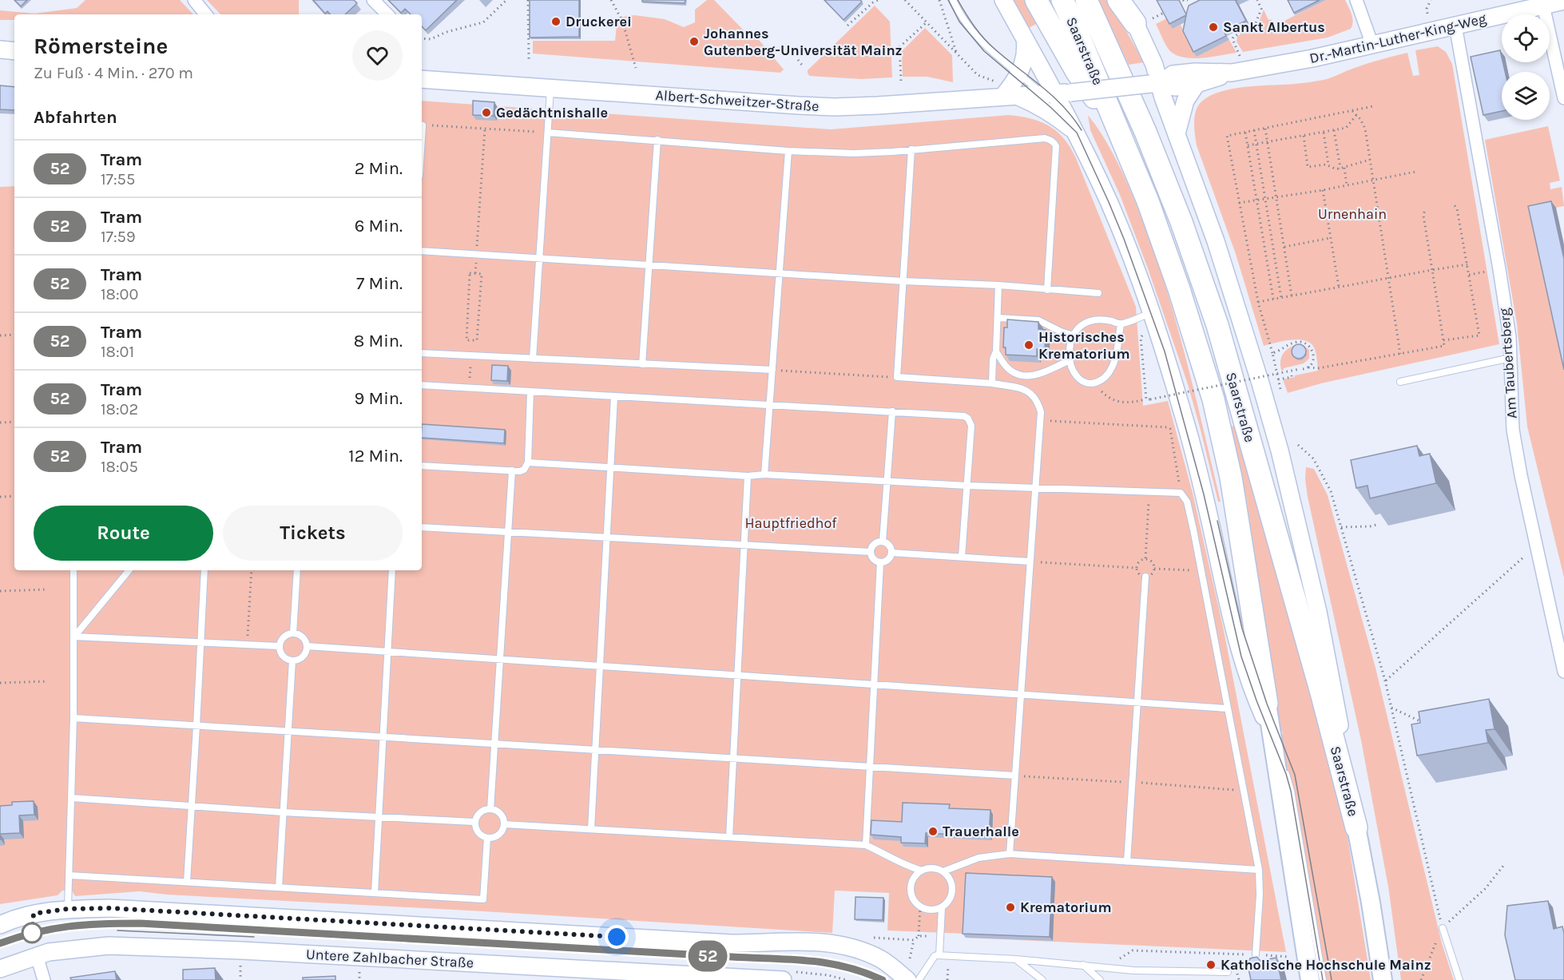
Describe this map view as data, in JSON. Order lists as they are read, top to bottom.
{
  "streets": {
    "highway": ["Saarstraße"],
    "street": [
      "Dr.-Martin-Luther-King-Weg",
      "Albert-Schweitzer-Straße",
      "Am Taubertsberg",
      "Untere Zahlbacher Straße"
    ]
  },
  "crossings": [
    ["Dr.-Martin-Luther-King-Weg", "Saarstraße"],
    ["Dr.-Martin-Luther-King-Weg", "Albert-Schweitzer-Straße"],
    ["Dr.-Martin-Luther-King-Weg", "Am Taubertsberg"],
    ["Saarstraße", "Albert-Schweitzer-Straße"]
  ],
  "parks": ["Urnenhain", "Hauptfriedhof"],
  "places": [
    "Druckerei",
    "Sankt Albertus",
    "Johannes Gutenberg-Universität Mainz",
    "Gedächtnishalle",
    "Historisches Krematorium",
    "Trauerhalle",
    "Krematorium",
    "Katholische Hochschule Mainz"
  ],
  "lines": ["tram line 52"],
  "page": {
    "on_map": "52",
    "heading": [
      ["Römersteine", "Zu Fuß · 4 Min. · 270 m"],
      "Abfahrten"
    ],
    "list": [
      {
        "mark": "52",
        "name": "Tram",
        "note": "17:55",
        "value": "2 Min."
      },
      {
        "mark": "52",
        "name": "Tram",
        "note": "17:59",
        "value": "6 Min."
      },
      {
        "mark": "52",
        "name": "Tram",
        "note": "18:00",
        "value": "7 Min."
      },
      {
        "mark": "52",
        "name": "Tram",
        "note": "18:01",
        "value": "8 Min."
      },
      {
        "mark": "52",
        "name": "Tram",
        "note": "18:02",
        "value": "9 Min."
      },
      {
        "mark": "52",
        "name": "Tram",
        "note": "18:05",
        "value": "12 Min."
      }
    ],
    "buttons": ["Route", "Tickets"]
  }
}
